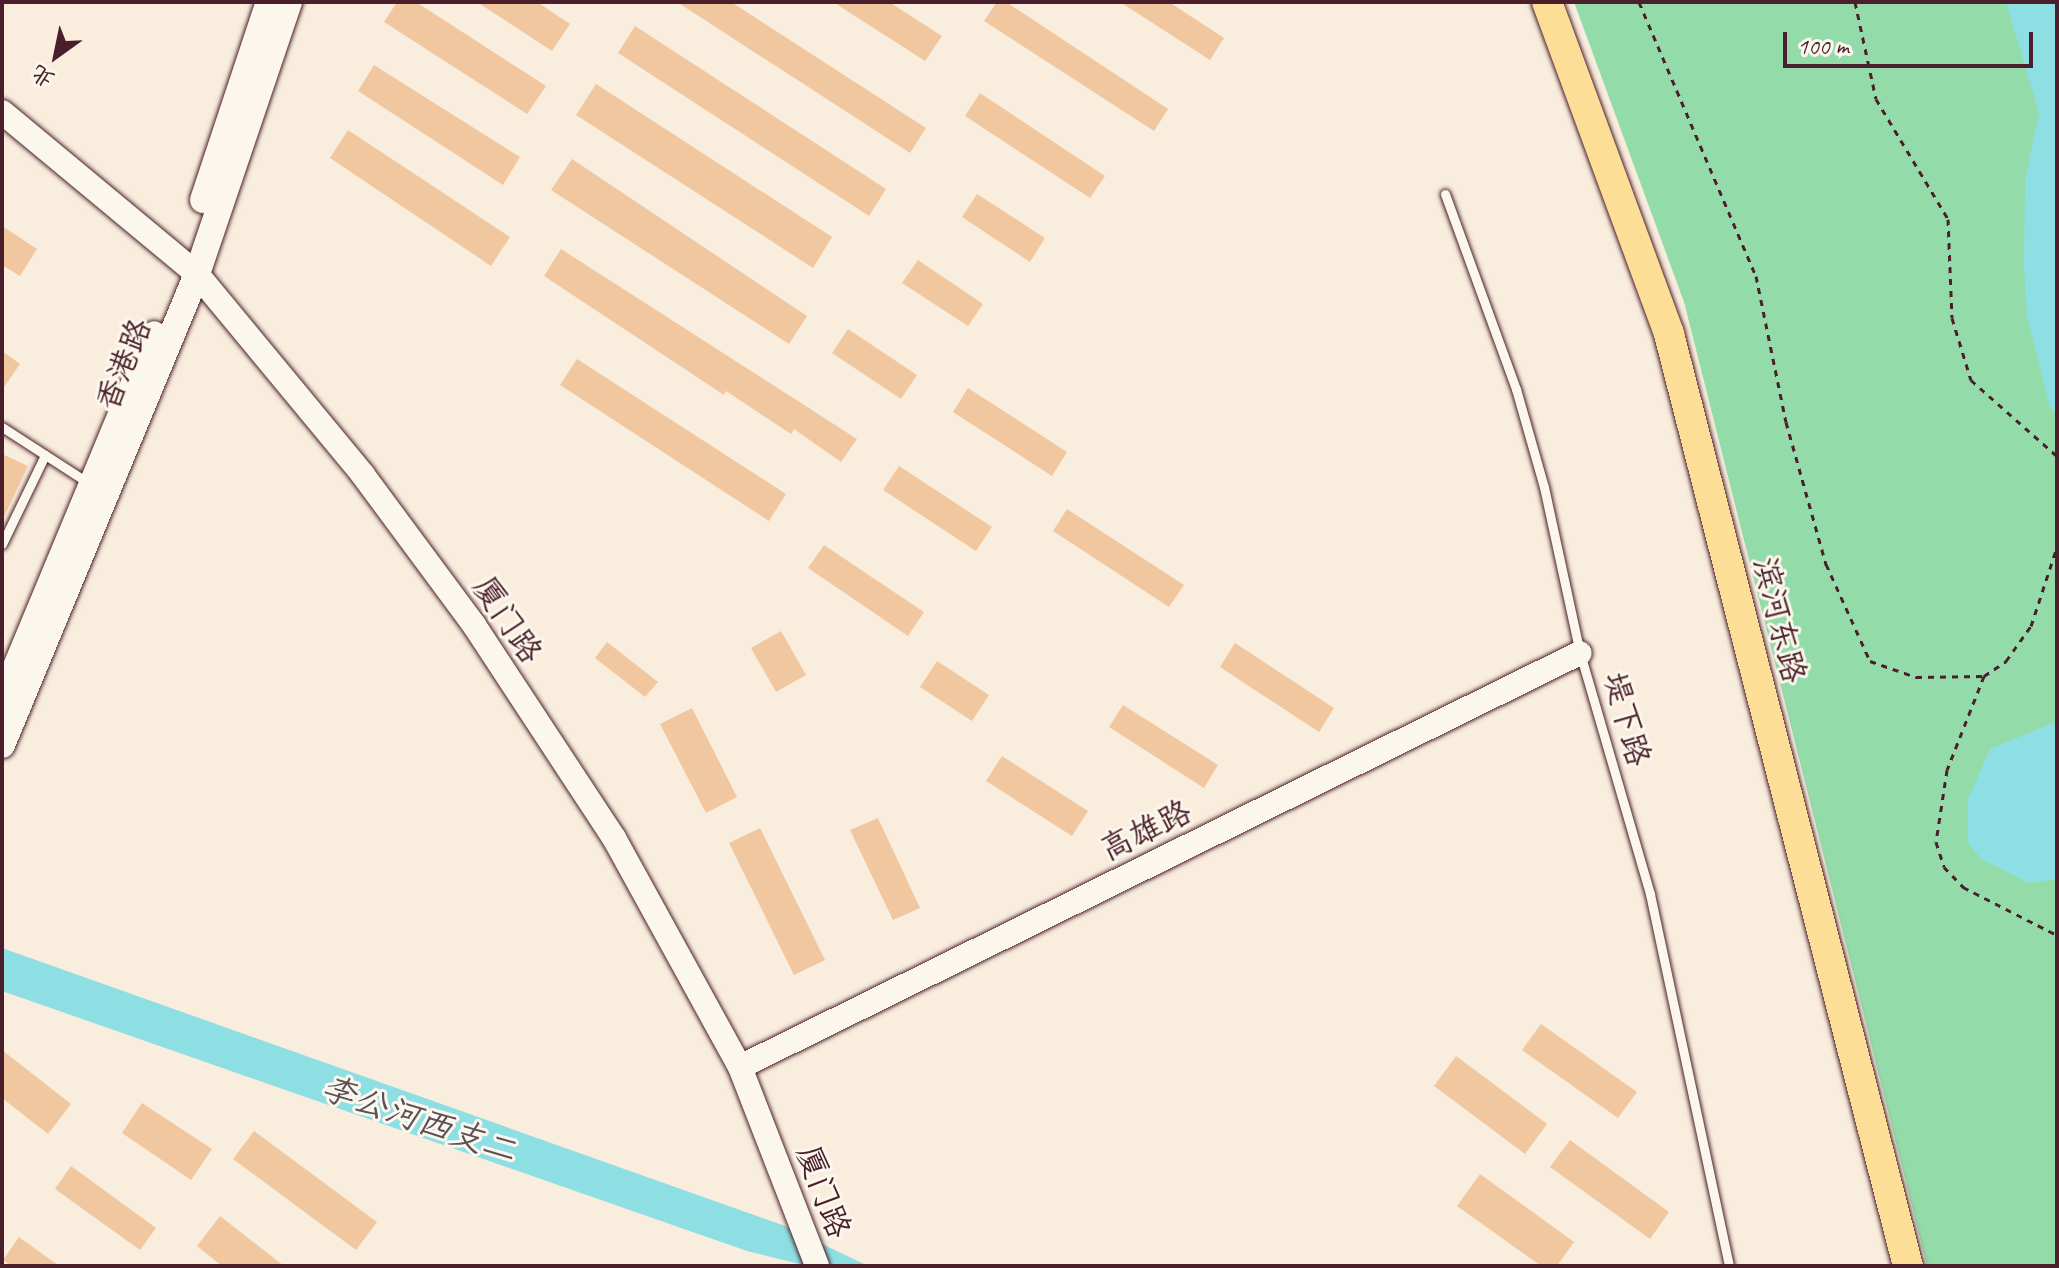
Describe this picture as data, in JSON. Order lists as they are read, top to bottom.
{
  "streets": {
    "main road": ["香港路", "滨河东路"],
    "street": ["厦门路", "高雄路"],
    "lane": ["堤下路"]
  },
  "crossings": [
    ["香港路", "厦门路"],
    ["厦门路", "高雄路"],
    ["堤下路", "高雄路"]
  ],
  "water": ["李公河西支二"],
  "scale_bar": "100 m",
  "north": "bottom left"
}
